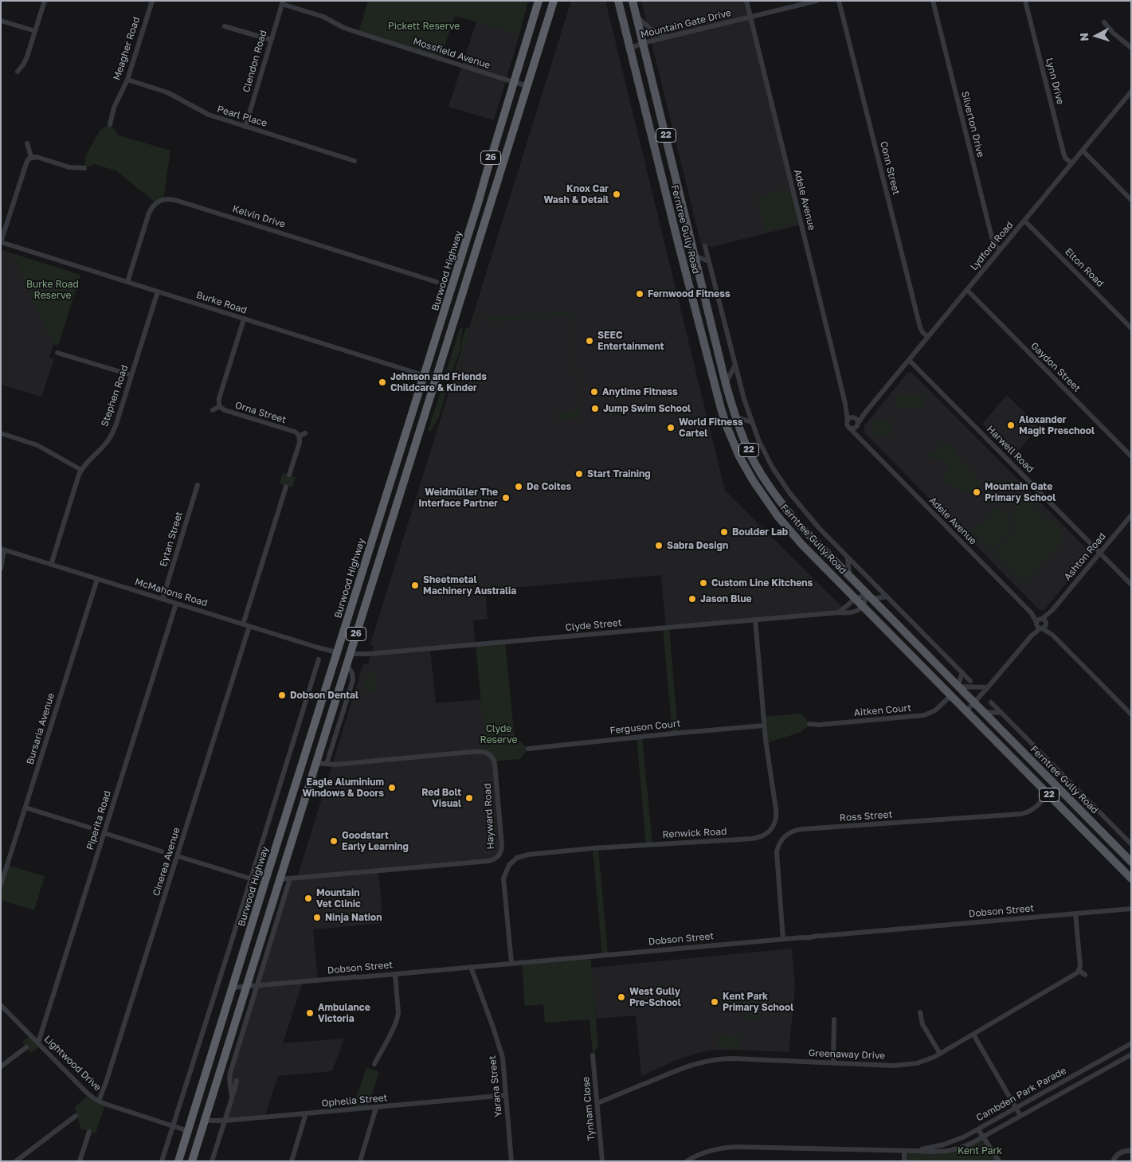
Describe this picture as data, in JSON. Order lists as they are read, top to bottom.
{
  "streets": {
    "highway": ["26", "Burwood Highway"],
    "main road": ["22", "Ferntree Gully Road"],
    "street": [
      "Mountain Gate Drive",
      "Meagher Road",
      "Mossfield Avenue",
      "Clendon Road",
      "Lynn Drive",
      "Pearl Place",
      "Silverton Drive",
      "Conn Street",
      "Adele Avenue",
      "Kelvin Drive",
      "Lydford Road",
      "Elton Road",
      "Burke Road",
      "Gaydon Street",
      "Stephen Road",
      "Orna Street",
      "Harwell Road",
      "Eytan Street",
      "Ashton Road",
      "McMahons Road",
      "Clyde Street",
      "Aitken Court",
      "Ferguson Court",
      "Bursaria Avenue",
      "Hayward Road",
      "Ross Street",
      "Piperita Road",
      "Renwick Road",
      "Cinerea Avenue",
      "Dobson Street",
      "Greenaway Drive",
      "Lightwood Drive",
      "Yarana Street",
      "Cambden Park Parade",
      "Ophelia Street",
      "Tynham Close"
    ]
  },
  "crossings": [
    ["Mountain Gate Drive", "Adele Avenue"],
    ["Mountain Gate Drive", "Ferntree Gully Road"],
    ["Meagher Road", "Pearl Place"],
    ["Mossfield Avenue", "Clendon Road"],
    ["Mossfield Avenue", "26"],
    ["Mossfield Avenue", "Burwood Highway"],
    ["Clendon Road", "Pearl Place"],
    ["Lynn Drive", "Lydford Road"],
    ["Silverton Drive", "Lydford Road"],
    ["26", "Burke Road"],
    ["26", "Clyde Street"],
    ["26", "Hayward Road"],
    ["26", "Dobson Street"],
    ["26", "Ophelia Street"],
    ["Conn Street", "Lydford Road"],
    ["Adele Avenue", "Lydford Road"],
    ["Adele Avenue", "Ashton Road"],
    ["Kelvin Drive", "Burke Road"],
    ["Ferntree Gully Road", "Ashton Road"],
    ["Ferntree Gully Road", "Clyde Street"],
    ["Ferntree Gully Road", "Aitken Court"],
    ["Ferntree Gully Road", "Ross Street"],
    ["Lydford Road", "Elton Road"],
    ["Lydford Road", "Gaydon Street"],
    ["Lydford Road", "Harwell Road"],
    ["Burwood Highway", "Burke Road"],
    ["Burwood Highway", "McMahons Road"],
    ["Burwood Highway", "Dobson Street"],
    ["Burwood Highway", "Lightwood Drive"],
    ["Burke Road", "Stephen Road"],
    ["Burke Road", "Orna Street"],
    ["Stephen Road", "McMahons Road"],
    ["Harwell Road", "Ashton Road"],
    ["Eytan Street", "McMahons Road"],
    ["McMahons Road", "Bursaria Avenue"],
    ["McMahons Road", "Piperita Road"],
    ["McMahons Road", "Cinerea Avenue"],
    ["Clyde Street", "Renwick Road"],
    ["Ferguson Court", "Renwick Road"],
    ["Ross Street", "Dobson Street"],
    ["Piperita Road", "Lightwood Drive"],
    ["Renwick Road", "Dobson Street"],
    ["Cinerea Avenue", "Lightwood Drive"],
    ["Dobson Street", "Yarana Street"],
    ["Greenaway Drive", "Tynham Close"],
    ["Yarana Street", "Ophelia Street"]
  ],
  "parks": [
    "Pickett Reserve",
    "Burke Road Reserve",
    "Clyde Reserve",
    "Kent Park"
  ],
  "places": [
    "Knox Car Wash & Detail",
    "Fernwood Fitness",
    "SEEC Entertainment",
    "Johnson and Friends Childcare & Kinder",
    "Anytime Fitness",
    "Jump Swim School",
    "Alexander Magit Preschool",
    "World Fitness Cartel",
    "Start Training",
    "De Coites",
    "Mountain Gate Primary School",
    "Weidmüller The Interface Partner",
    "Boulder Lab",
    "Sabra Design",
    "Custom Line Kitchens",
    "Sheetmetal Machinery Australia",
    "Jason Blue",
    "Dobson Dental",
    "Eagle Aluminium Windows & Doors",
    "Red Bolt Visual",
    "Goodstart Early Learning",
    "Mountain Vet Clinic",
    "Ninja Nation",
    "West Gully Pre-School",
    "Kent Park Primary School",
    "Ambulance Victoria"
  ],
  "north": "left"
}
